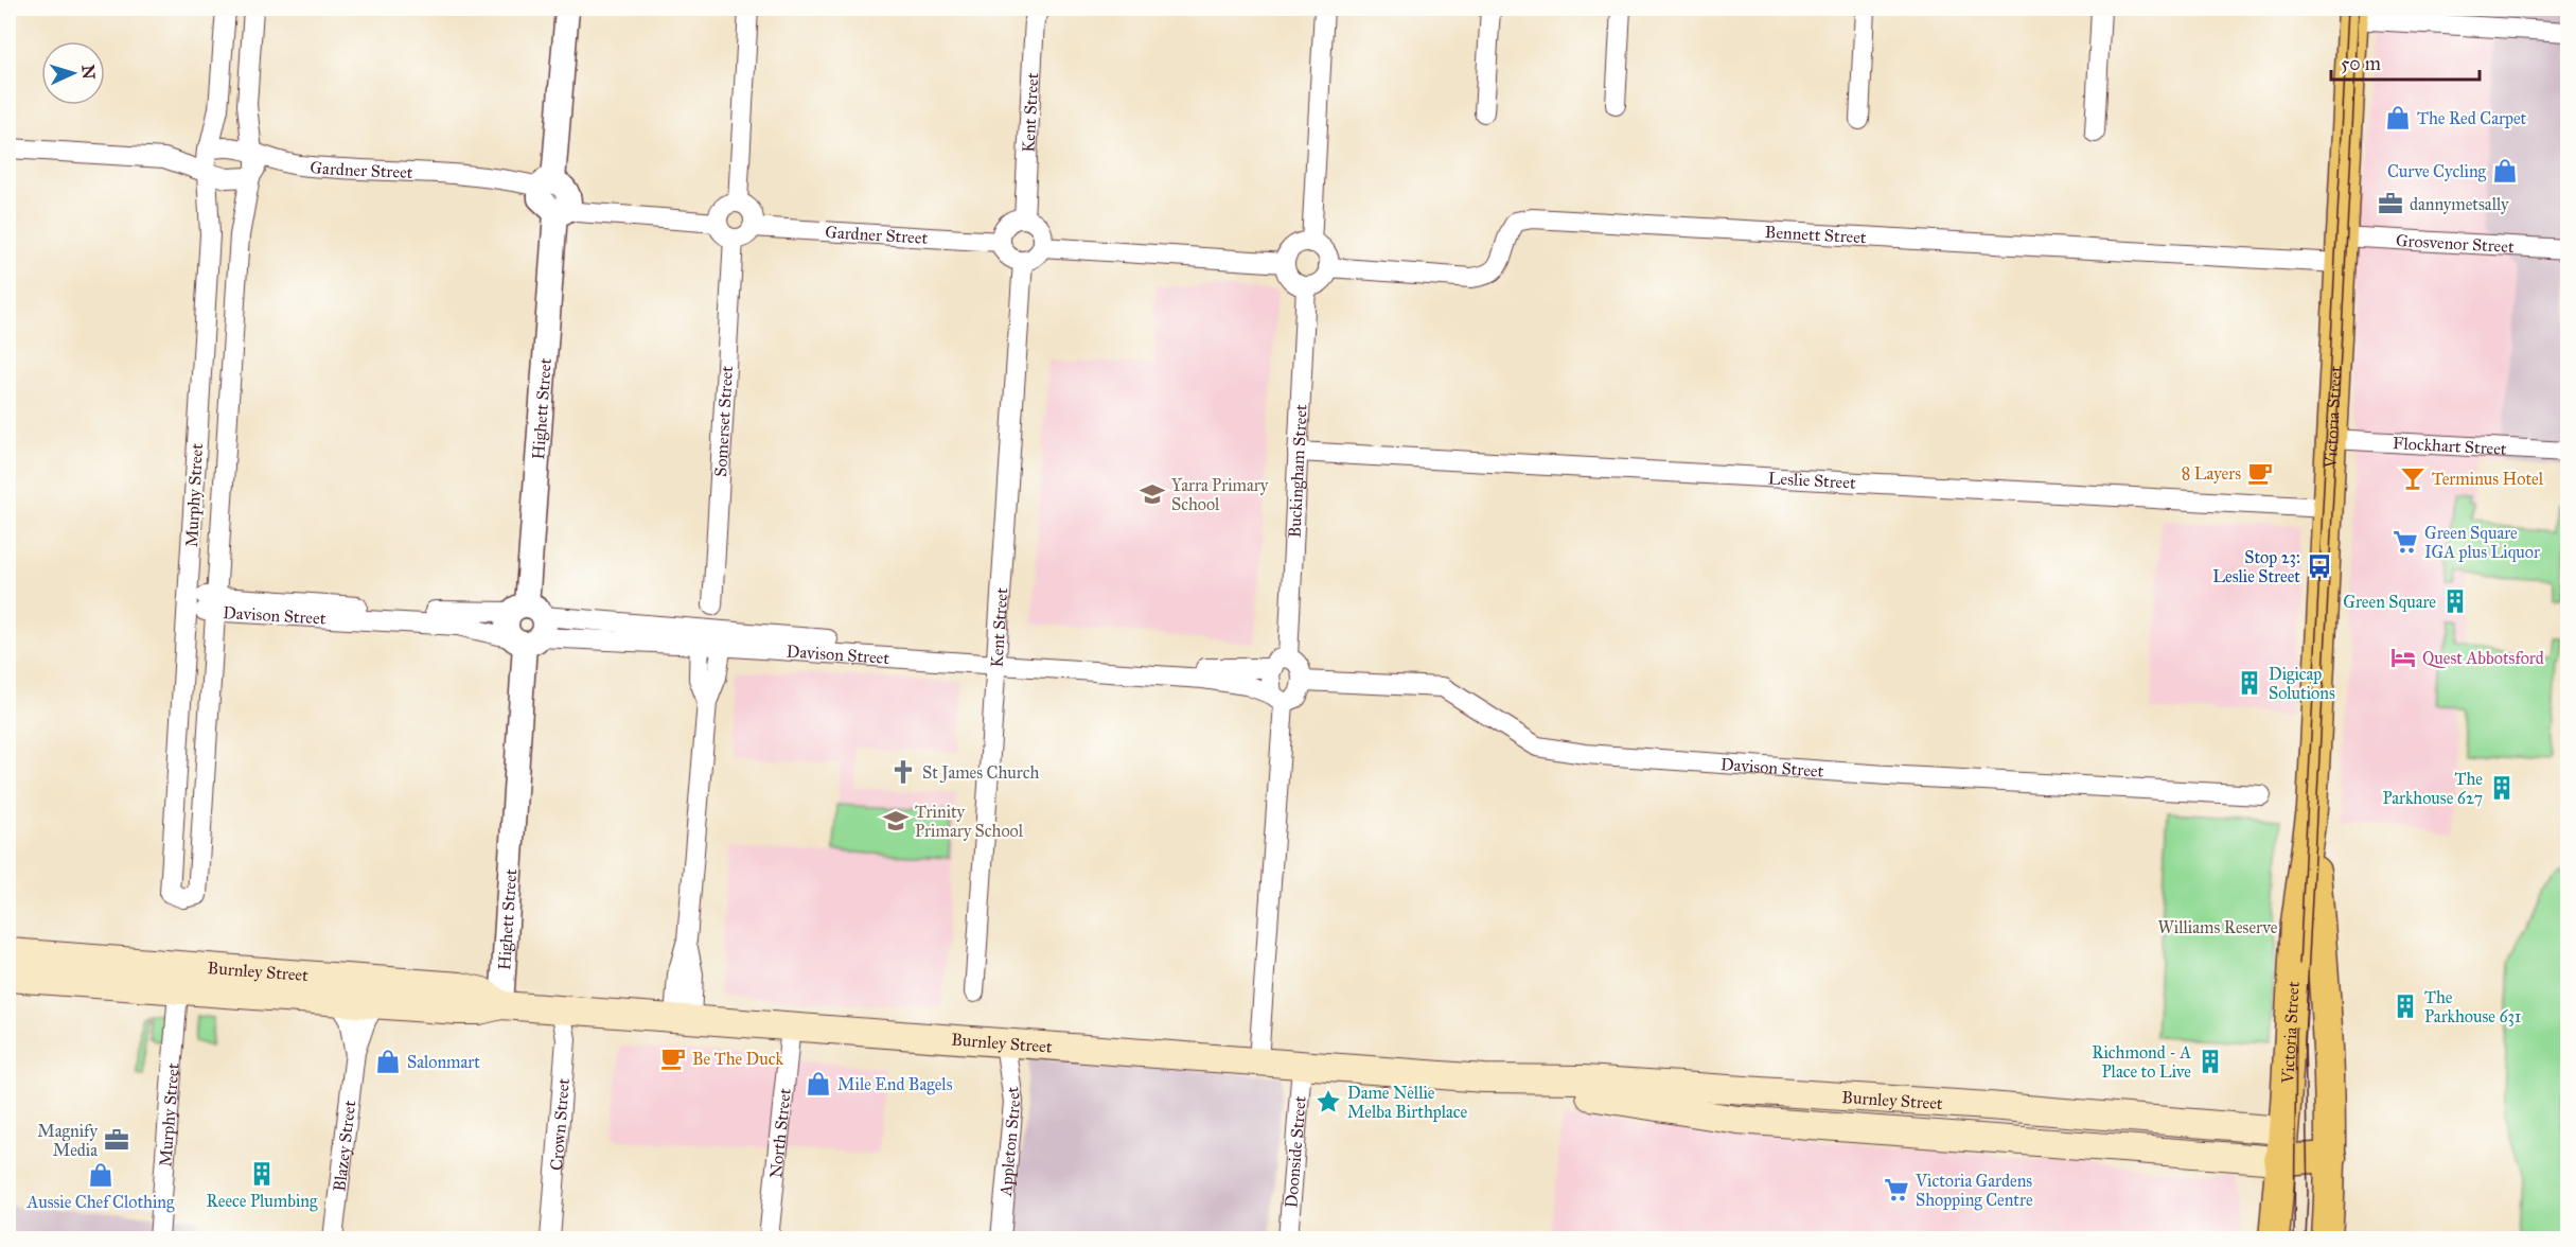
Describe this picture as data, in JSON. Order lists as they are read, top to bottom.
{
  "streets": {
    "main road": ["Victoria Street", "Burnley Street"],
    "street": [
      "Kent Street",
      "Gardner Street",
      "Bennett Street",
      "Grosvenor Street",
      "Highett Street",
      "Somerset Street",
      "Flockhart Street",
      "Buckingham Street",
      "Leslie Street",
      "Murphy Street",
      "Davison Street",
      "Crown Street",
      "North Street",
      "Appleton Street",
      "Blazey Street",
      "Doonside Street"
    ]
  },
  "crossings": [
    ["Kent Street", "Gardner Street"],
    ["Kent Street", "Davison Street"],
    ["Gardner Street", "Somerset Street"],
    ["Gardner Street", "Murphy Street"],
    ["Bennett Street", "Grosvenor Street"],
    ["Bennett Street", "Victoria Street"],
    ["Bennett Street", "Buckingham Street"],
    ["Grosvenor Street", "Victoria Street"],
    ["Highett Street", "Davison Street"],
    ["Highett Street", "Burnley Street"],
    ["Victoria Street", "Flockhart Street"],
    ["Victoria Street", "Leslie Street"],
    ["Victoria Street", "Burnley Street"],
    ["Buckingham Street", "Leslie Street"],
    ["Buckingham Street", "Davison Street"],
    ["Murphy Street", "Davison Street"],
    ["Murphy Street", "Burnley Street"],
    ["Burnley Street", "Crown Street"],
    ["Burnley Street", "North Street"],
    ["Burnley Street", "Appleton Street"],
    ["Burnley Street", "Blazey Street"],
    ["Burnley Street", "Doonside Street"]
  ],
  "parks": ["Williams Reserve"],
  "places": {
    "shop": [
      "The Red Carpet",
      "Curve Cycling",
      "Salonmart",
      "Mile End Bagels",
      "Aussie Chef Clothing"
    ],
    "office": ["dannymetsally", "Magnify Media"],
    "cafe": ["8 Layers", "Be The Duck"],
    "bar": ["Terminus Hotel"],
    "school or university": ["Yarra Primary School", "Trinity Primary School"],
    "supermarket": ["Green Square IGA plus Liquor", "Victoria Gardens Shopping Centre"],
    "bus stop": ["Stop 23: Leslie Street"],
    "building": [
      "Green Square",
      "Digicap Solutions",
      "The Parkhouse 627",
      "The Parkhouse 631",
      "Richmond - A Place to Live",
      "Reece Plumbing"
    ],
    "hotel": ["Quest Abbotsford"],
    "church": ["St James Church"],
    "place": ["Dame Nellie Melba Birthplace"]
  },
  "scale_bar": "50 m",
  "north": "right"
}
